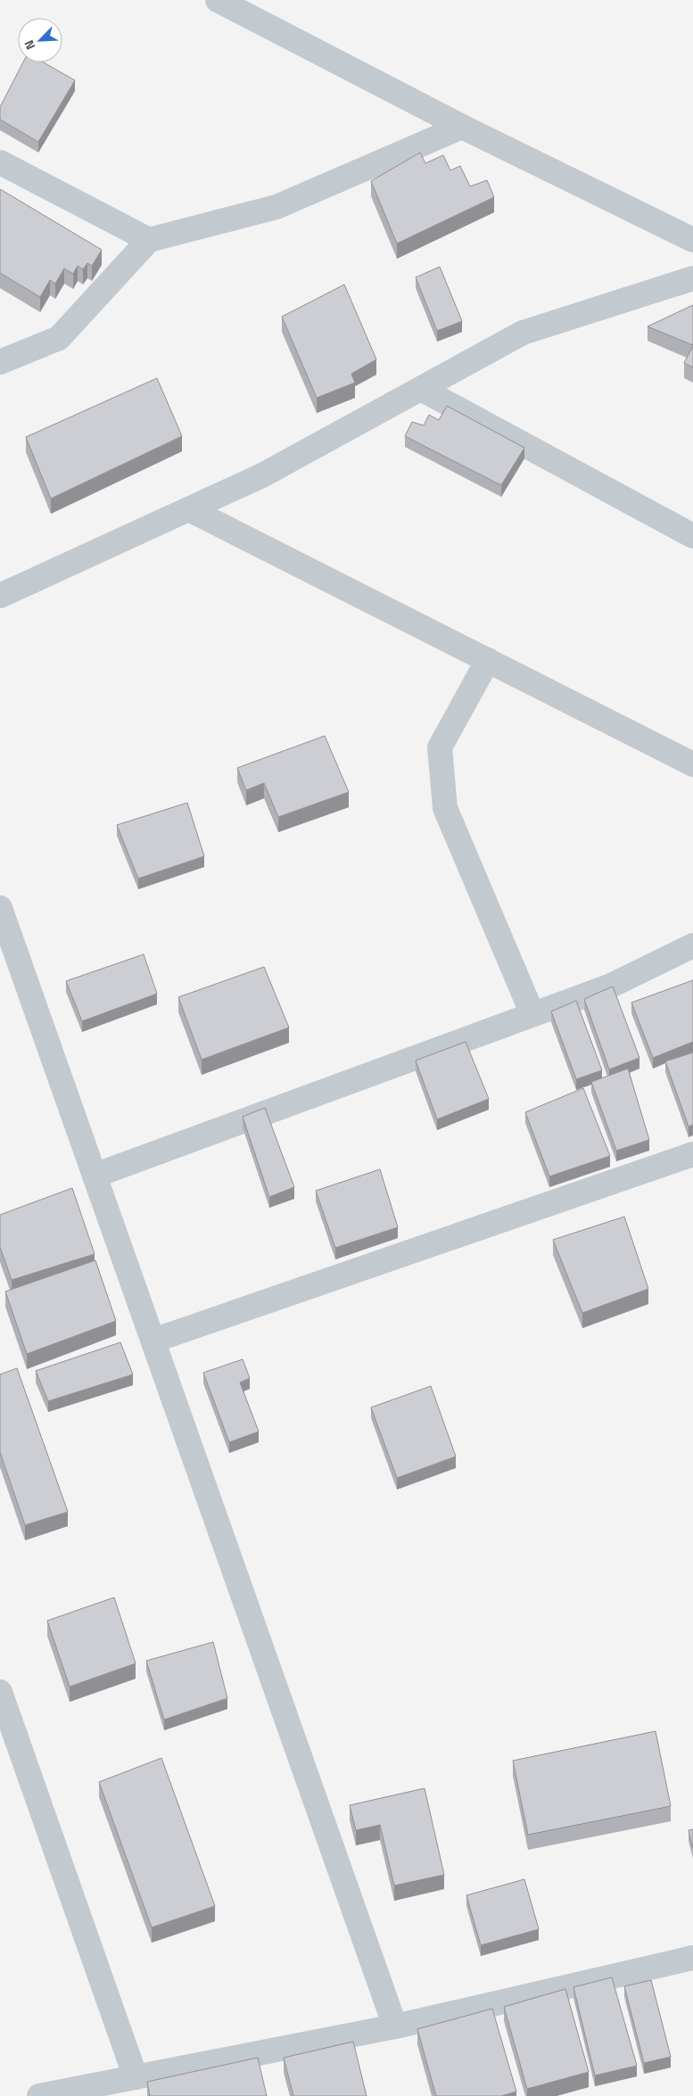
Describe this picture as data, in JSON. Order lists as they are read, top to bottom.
{
  "north": "bottom left"
}
